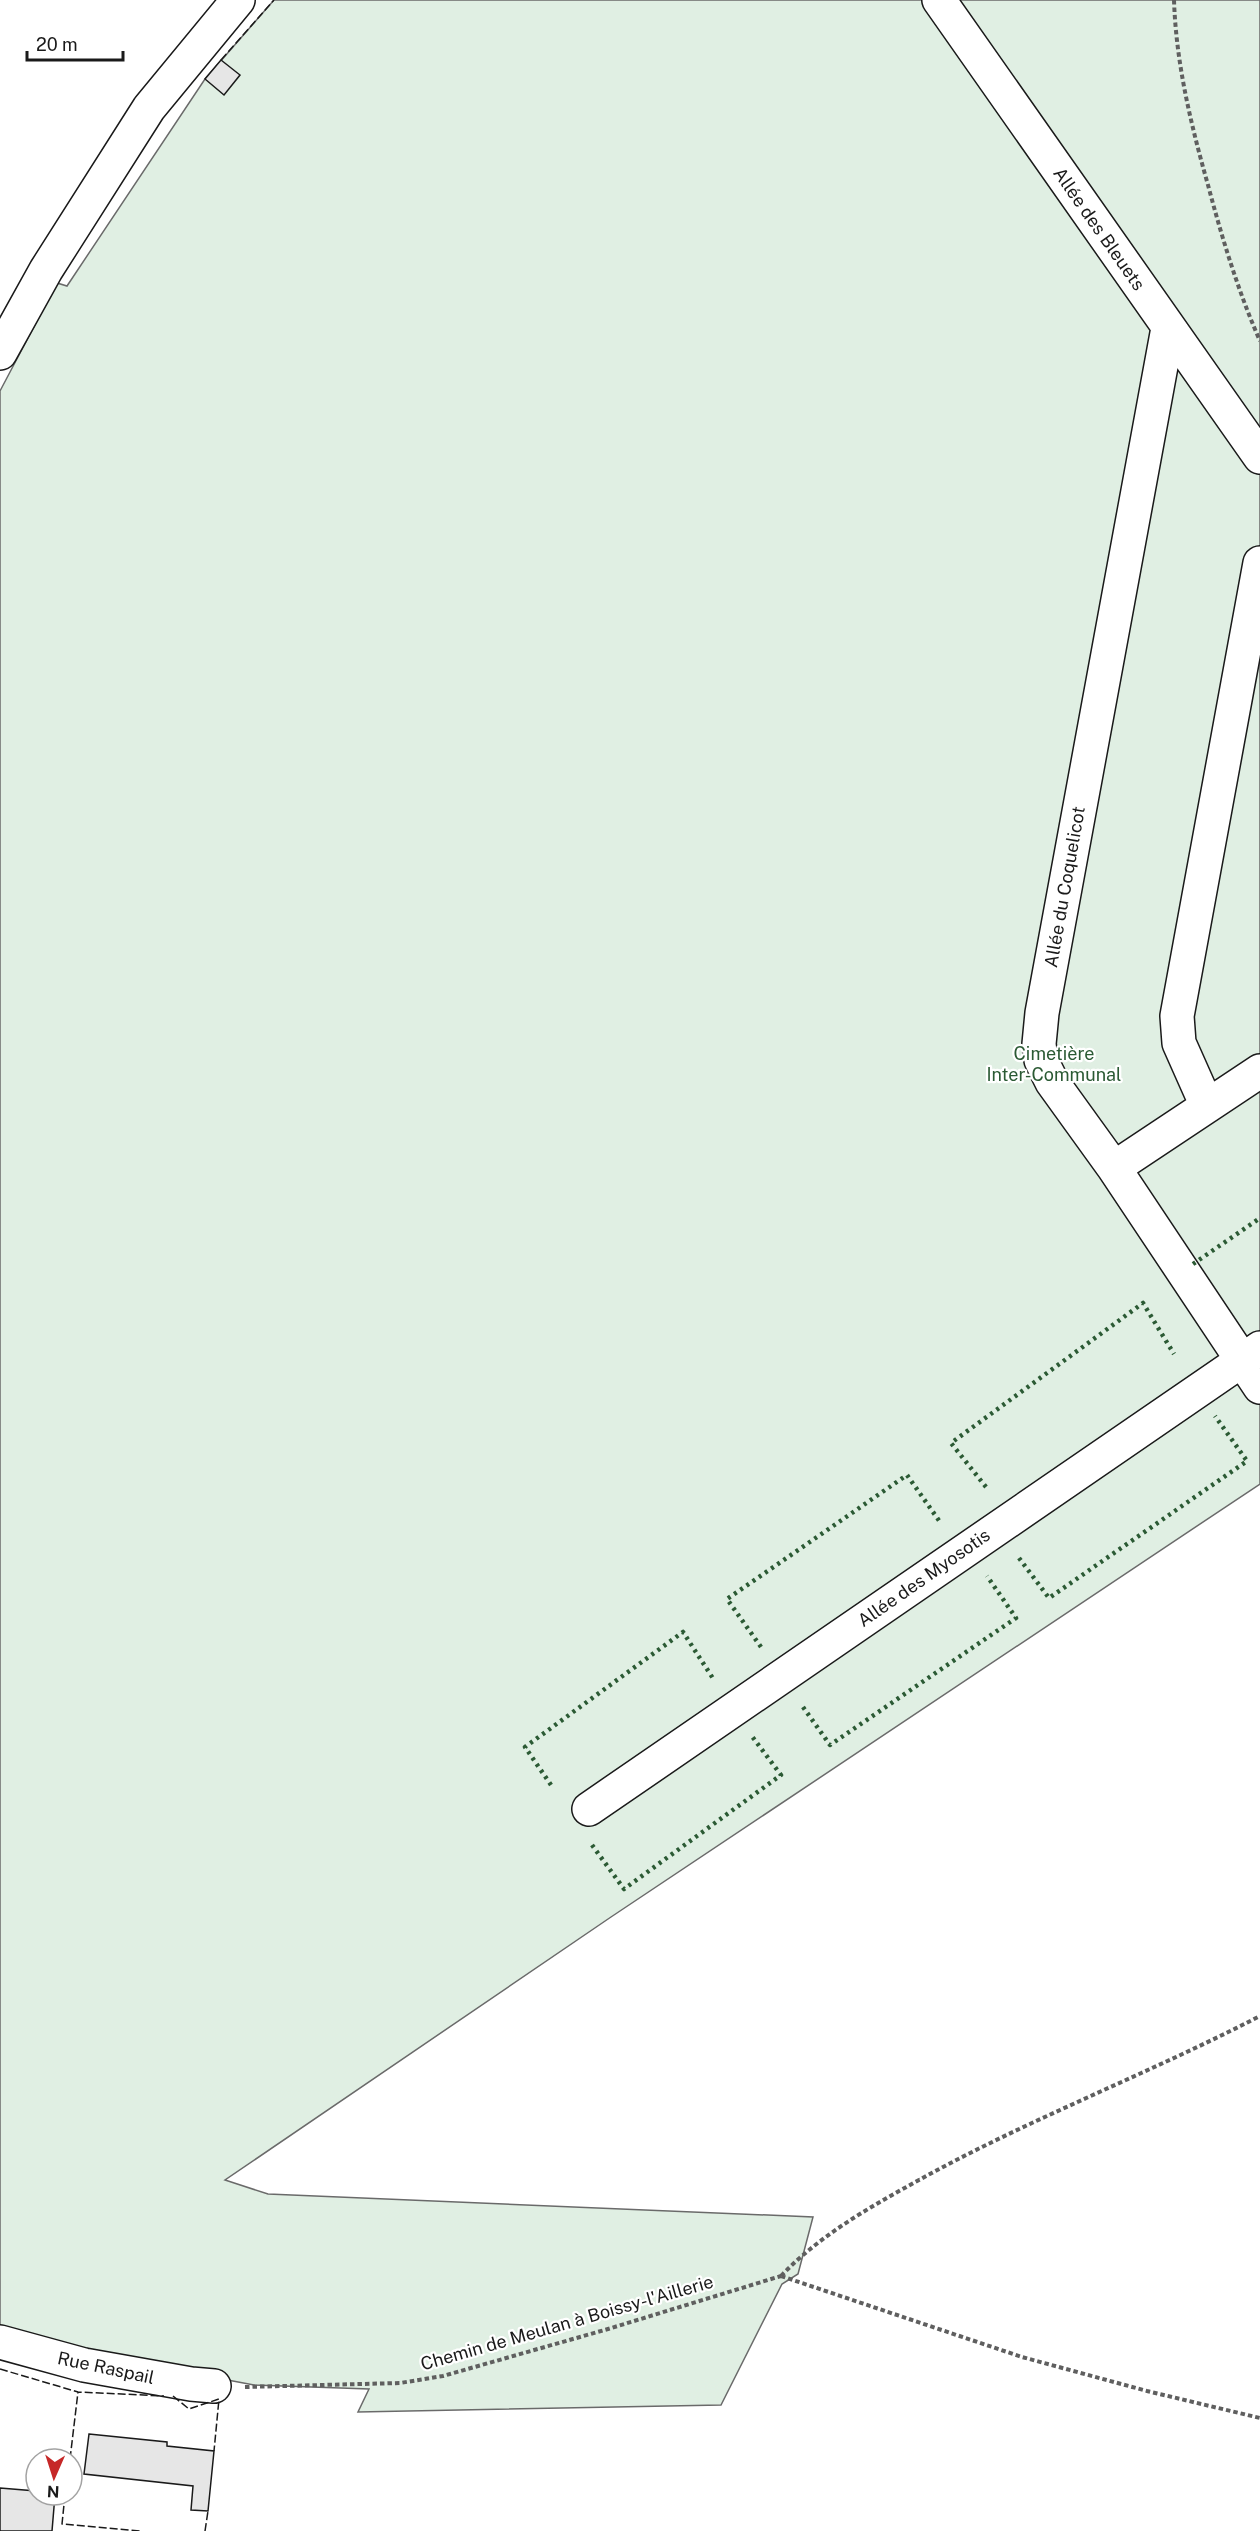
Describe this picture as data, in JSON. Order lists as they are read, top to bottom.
{
  "streets": {
    "main road": [
      "Allée des Bleuets",
      "Allée du Coquelicot",
      "Allée des Myosotis",
      "Rue Raspail"
    ],
    "path": ["Chemin de Meulan à Boissy-l'Aillerie"]
  },
  "crossings": [
    ["Allée des Bleuets", "Allée du Coquelicot"],
    ["Allée du Coquelicot", "Allée des Myosotis"],
    ["Chemin de Meulan à Boissy-l'Aillerie", "Rue Raspail"]
  ],
  "parks": ["Cimetière Inter-Communal"],
  "scale_bar": "20 m",
  "north": "bottom"
}
